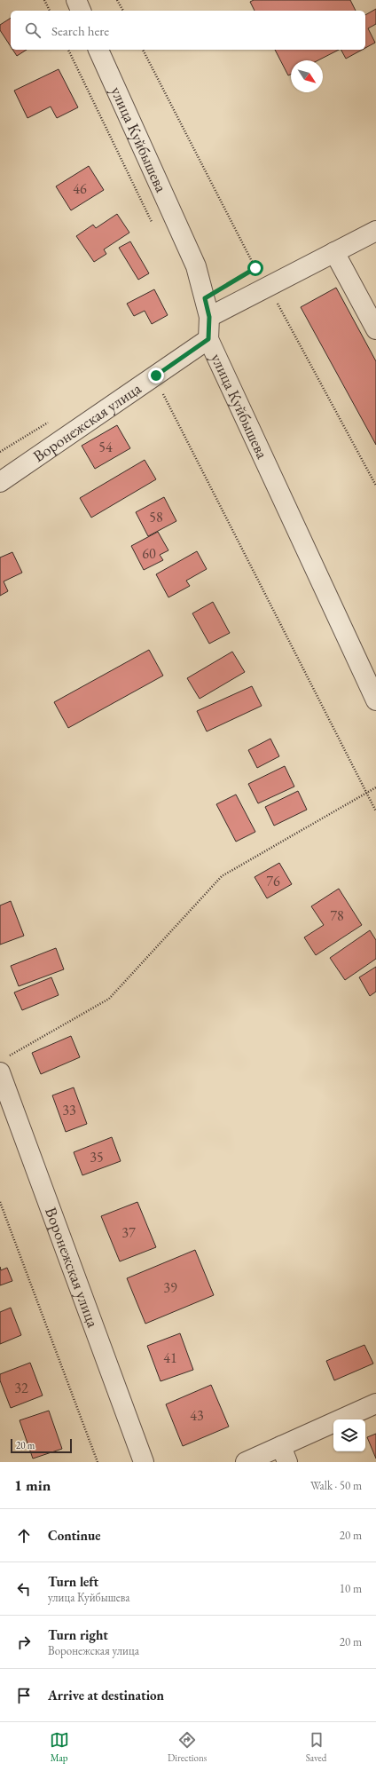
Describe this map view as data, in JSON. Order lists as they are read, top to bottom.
{
  "streets": {
    "street": ["улица Куйбышева", "Воронежская улица"]
  },
  "crossings": [
    ["улица Куйбышева", "Воронежская улица"]
  ],
  "house_numbers": [
    "46",
    "54",
    "58",
    "60",
    "76",
    "78",
    "33",
    "35",
    "37",
    "39",
    "41",
    "32",
    "43"
  ],
  "scale_bar": "20 m",
  "north": "bottom right",
  "page": {
    "search": "Search here",
    "scale": "20 m",
    "heading": ["1 min", "Walk · 50 m"],
    "list": [
      ["Continue", "20 m"],
      ["Turn left", "улица Куйбышева", "10 m"],
      ["Turn right", "Воронежская улица", "20 m"],
      "Arrive at destination"
    ],
    "nav": ["Map", "Directions", "Saved"]
  }
}
